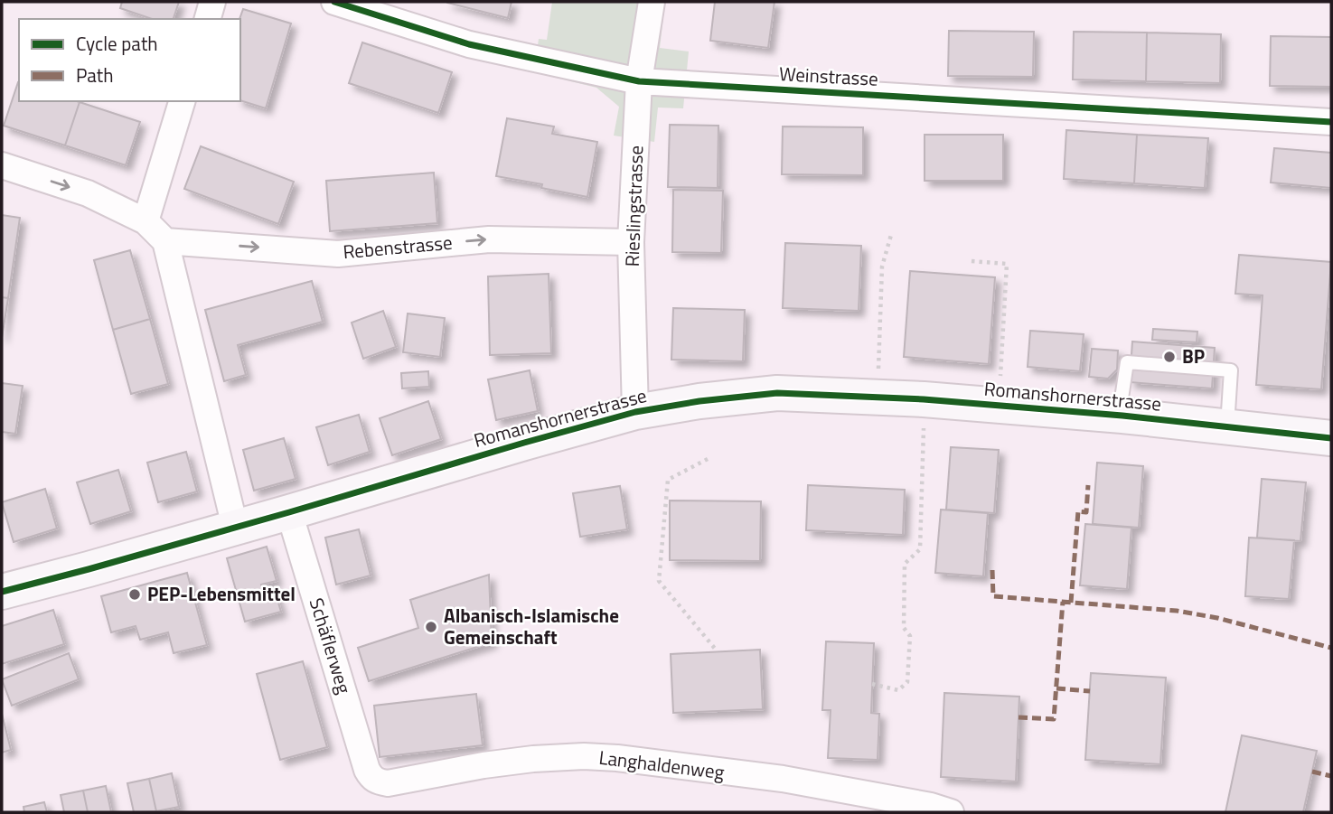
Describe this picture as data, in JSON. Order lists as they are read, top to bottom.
{
  "streets": {
    "street": [
      "Weinstrasse",
      "Rieslingstrasse",
      "Rebenstrasse",
      "Romanshornerstrasse",
      "Schäflerweg",
      "Langhaldenweg"
    ]
  },
  "crossings": [
    ["Weinstrasse", "Rieslingstrasse"],
    ["Rieslingstrasse", "Rebenstrasse"],
    ["Rieslingstrasse", "Romanshornerstrasse"],
    ["Romanshornerstrasse", "Schäflerweg"],
    ["Schäflerweg", "Langhaldenweg"]
  ],
  "one_way": ["Rebenstrasse"],
  "places": ["BP", "PEP-Lebensmittel", "Albanisch-Islamische Gemeinschaft"],
  "legend": ["Cycle path", "Path"]
}
